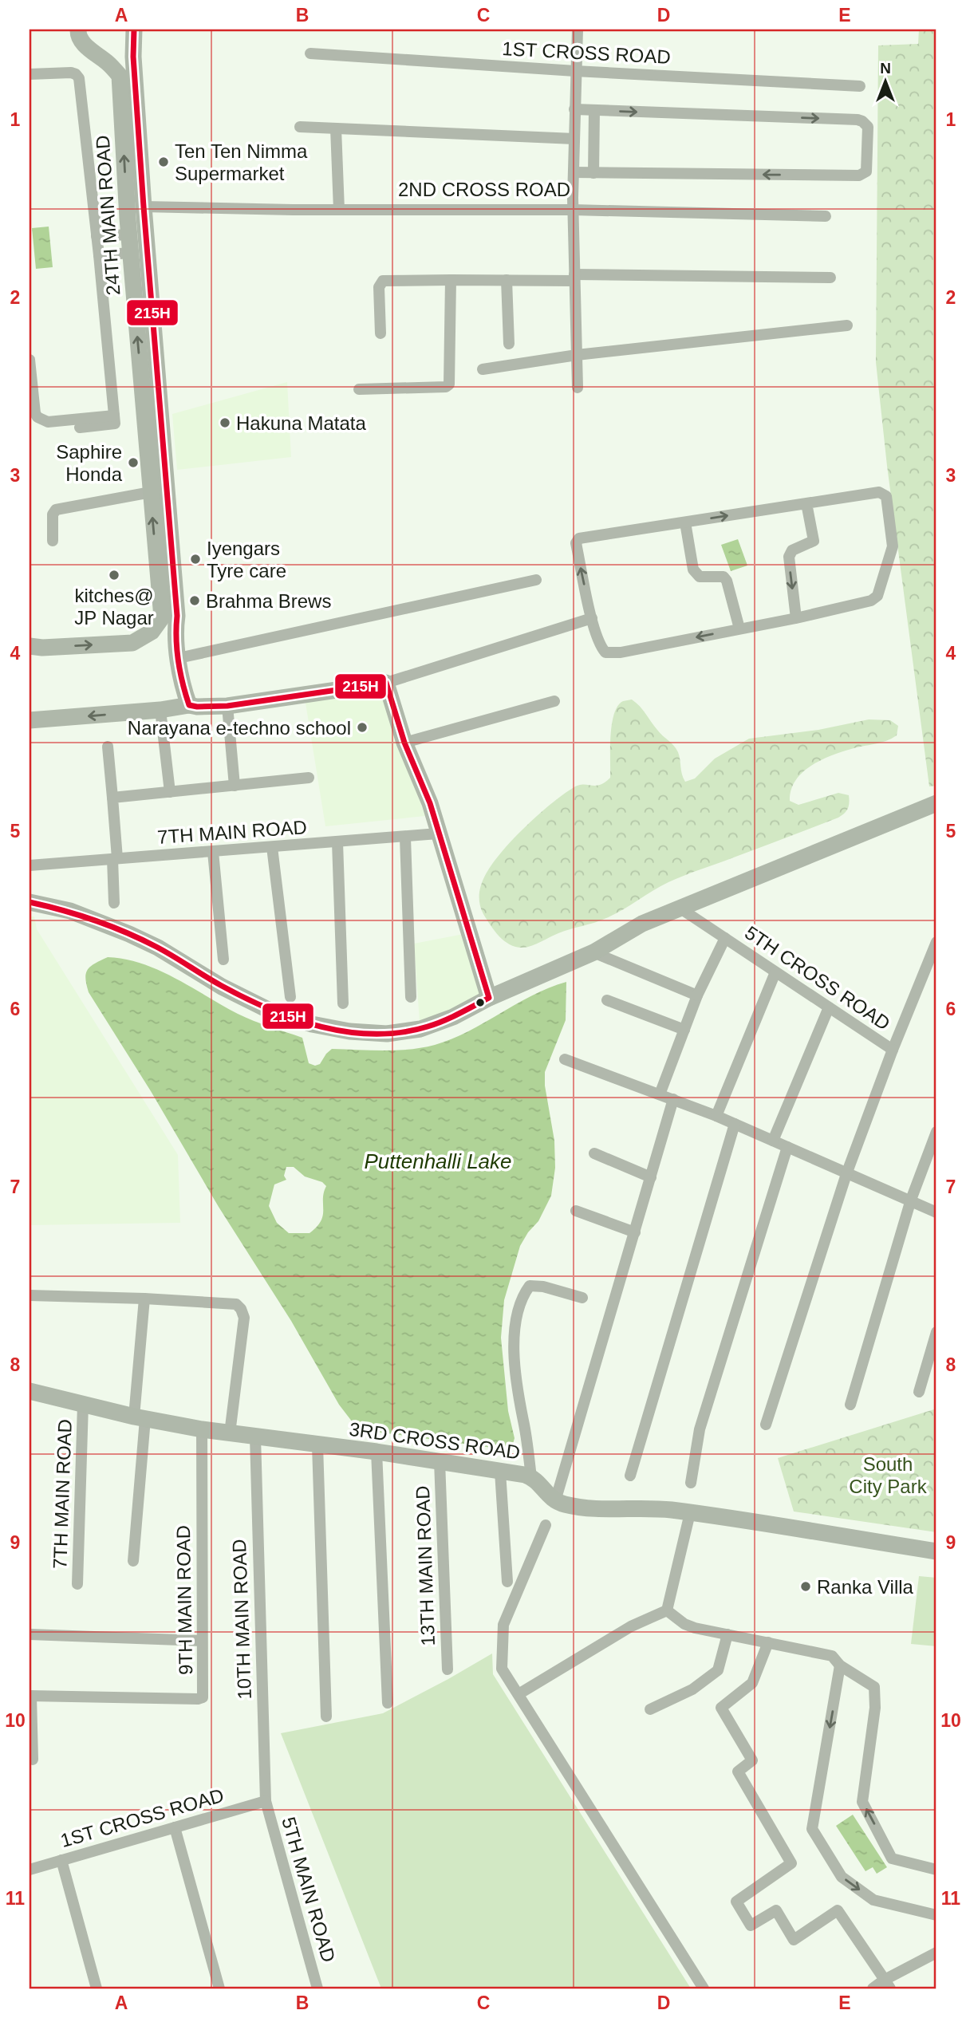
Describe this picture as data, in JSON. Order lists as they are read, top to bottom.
{
  "streets": {
    "street": [
      "1ST CROSS ROAD",
      "2ND CROSS ROAD",
      "24TH MAIN ROAD",
      "7TH MAIN ROAD",
      "5TH CROSS ROAD",
      "3RD CROSS ROAD",
      "13TH MAIN ROAD",
      "9TH MAIN ROAD",
      "10TH MAIN ROAD",
      "5TH MAIN ROAD"
    ]
  },
  "crossings": [
    ["1ST CROSS ROAD", "10TH MAIN ROAD"],
    ["1ST CROSS ROAD", "5TH MAIN ROAD"],
    ["2ND CROSS ROAD", "24TH MAIN ROAD"],
    ["7TH MAIN ROAD", "3RD CROSS ROAD"],
    ["3RD CROSS ROAD", "13TH MAIN ROAD"],
    ["3RD CROSS ROAD", "9TH MAIN ROAD"],
    ["3RD CROSS ROAD", "10TH MAIN ROAD"],
    ["10TH MAIN ROAD", "5TH MAIN ROAD"]
  ],
  "water": ["Puttenhalli Lake"],
  "parks": ["South City Park"],
  "places": [
    "Ten Ten Nimma Supermarket",
    "Hakuna Matata",
    "Saphire Honda",
    "Iyengars Tyre care",
    "kitches@ JP Nagar",
    "Brahma Brews",
    "Narayana e-techno school",
    "Ranka Villa"
  ],
  "lines": ["transit line 215H"],
  "north": "top",
  "grid": {
    "columns": [
      "A",
      "B",
      "C",
      "D",
      "E"
    ],
    "rows": [
      "1",
      "2",
      "3",
      "4",
      "5",
      "6",
      "7",
      "8",
      "9",
      "10",
      "11"
    ]
  }
}
